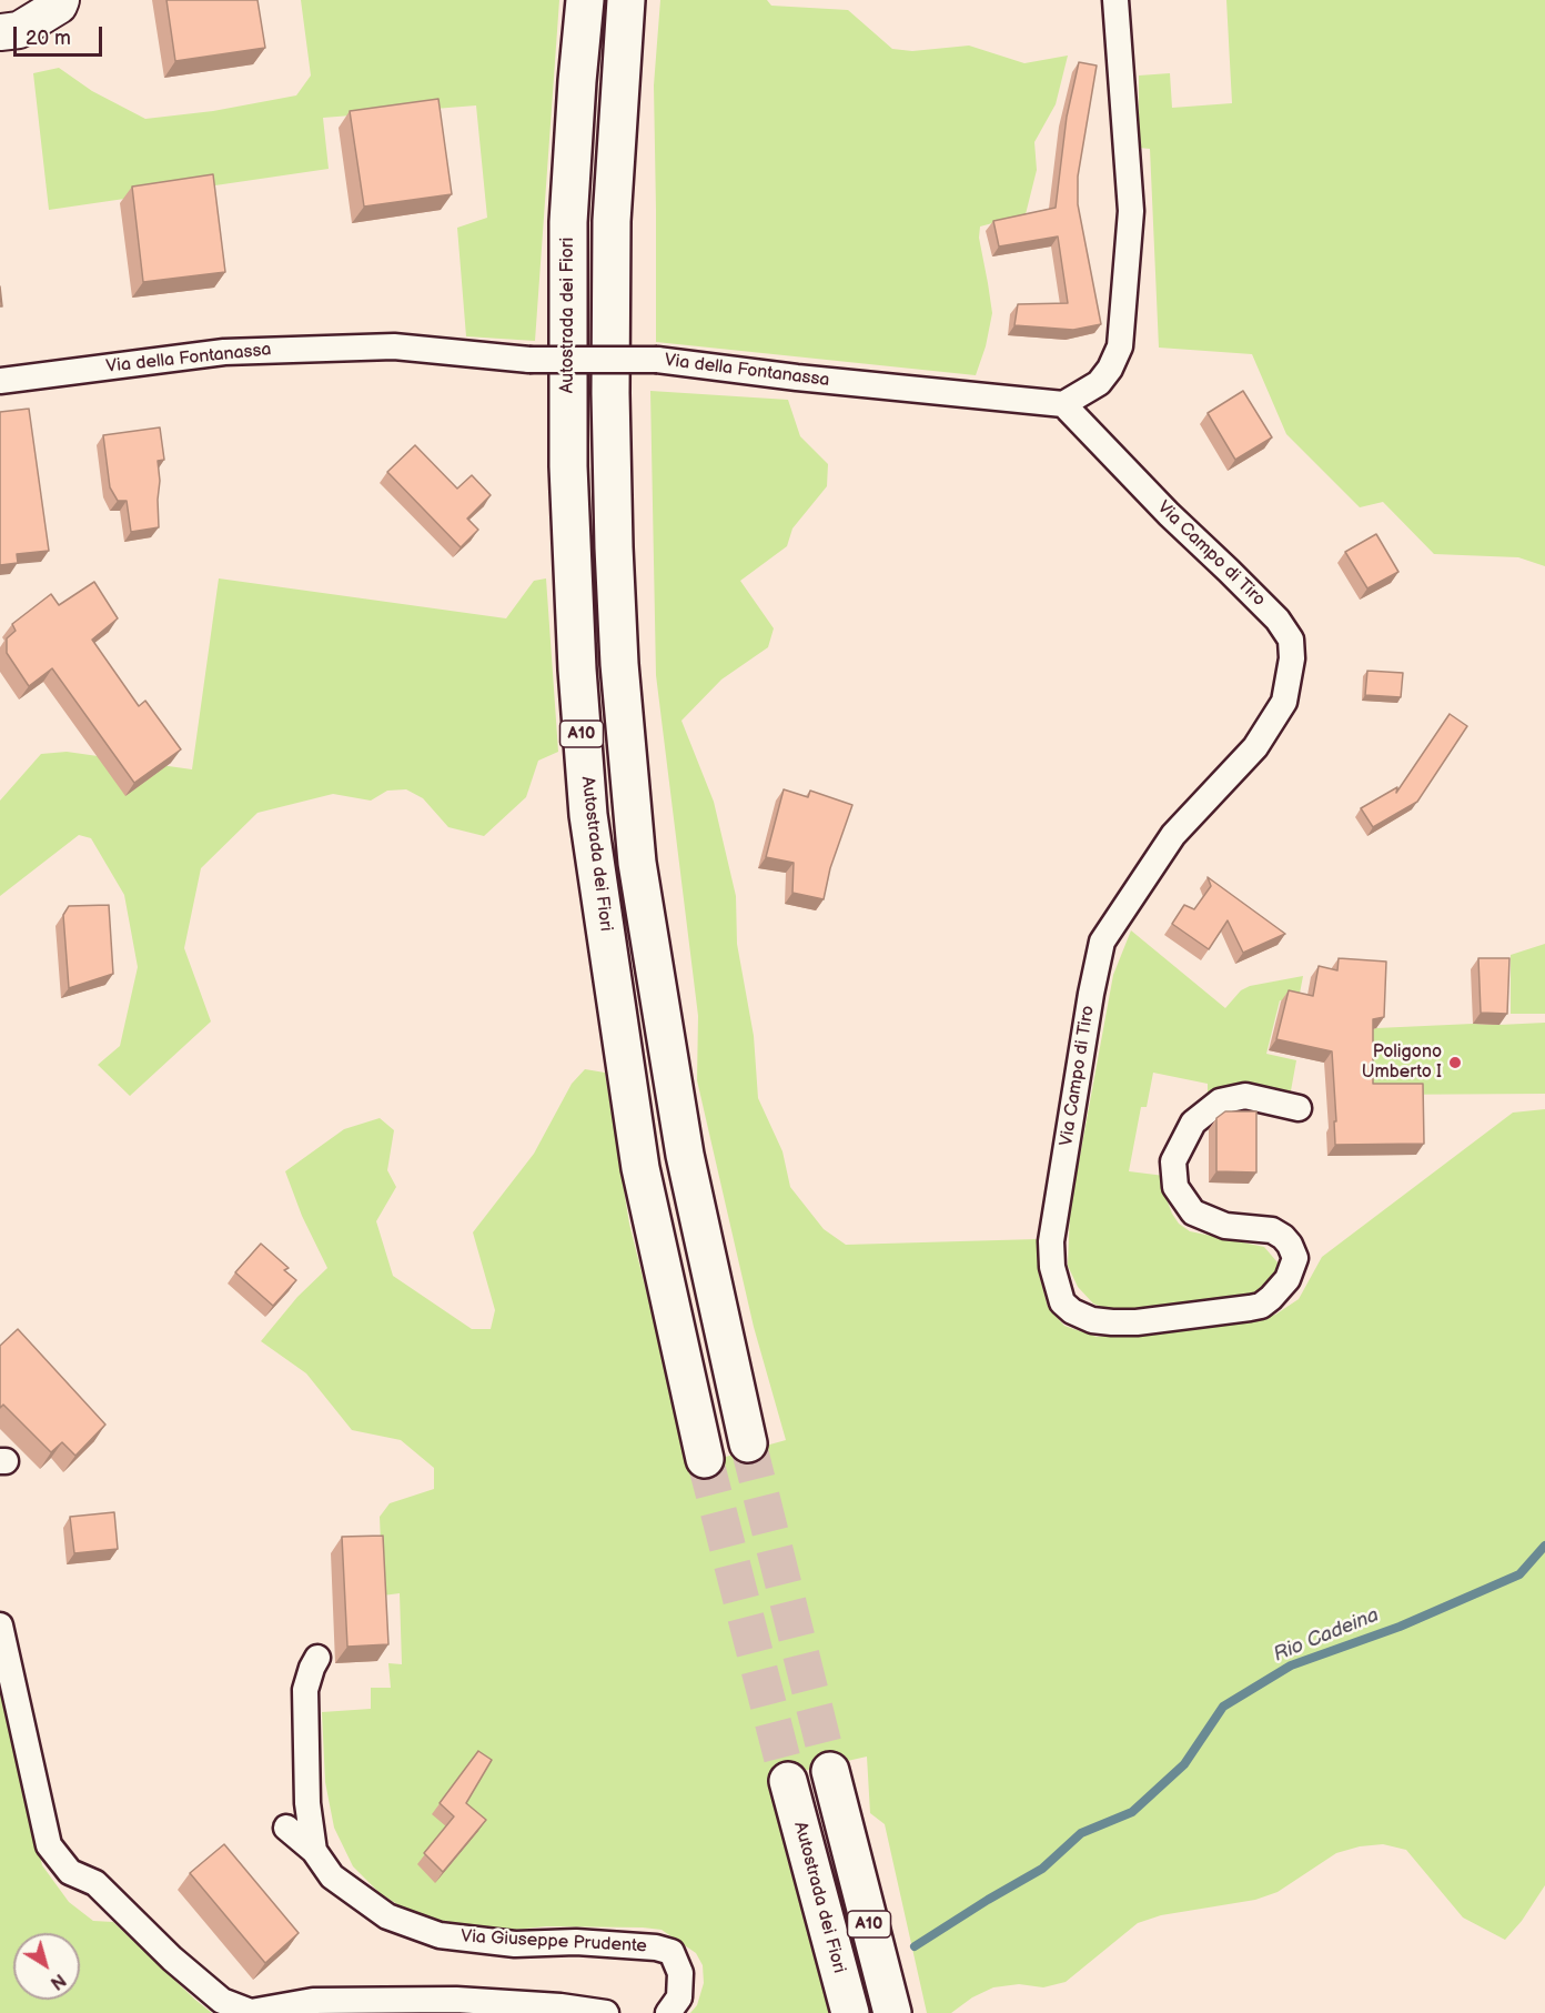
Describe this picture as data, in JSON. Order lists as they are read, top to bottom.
{
  "streets": {
    "highway": ["Autostrada dei Fiori", "A10"],
    "street": ["Via della Fontanassa", "Via Campo di Tiro", "Via Giuseppe Prudente"]
  },
  "crossings": [
    ["Via della Fontanassa", "Via Campo di Tiro"]
  ],
  "water": ["Rio Cadeina"],
  "places": ["Poligono Umberto I"],
  "scale_bar": "20 m",
  "north": "bottom right"
}
